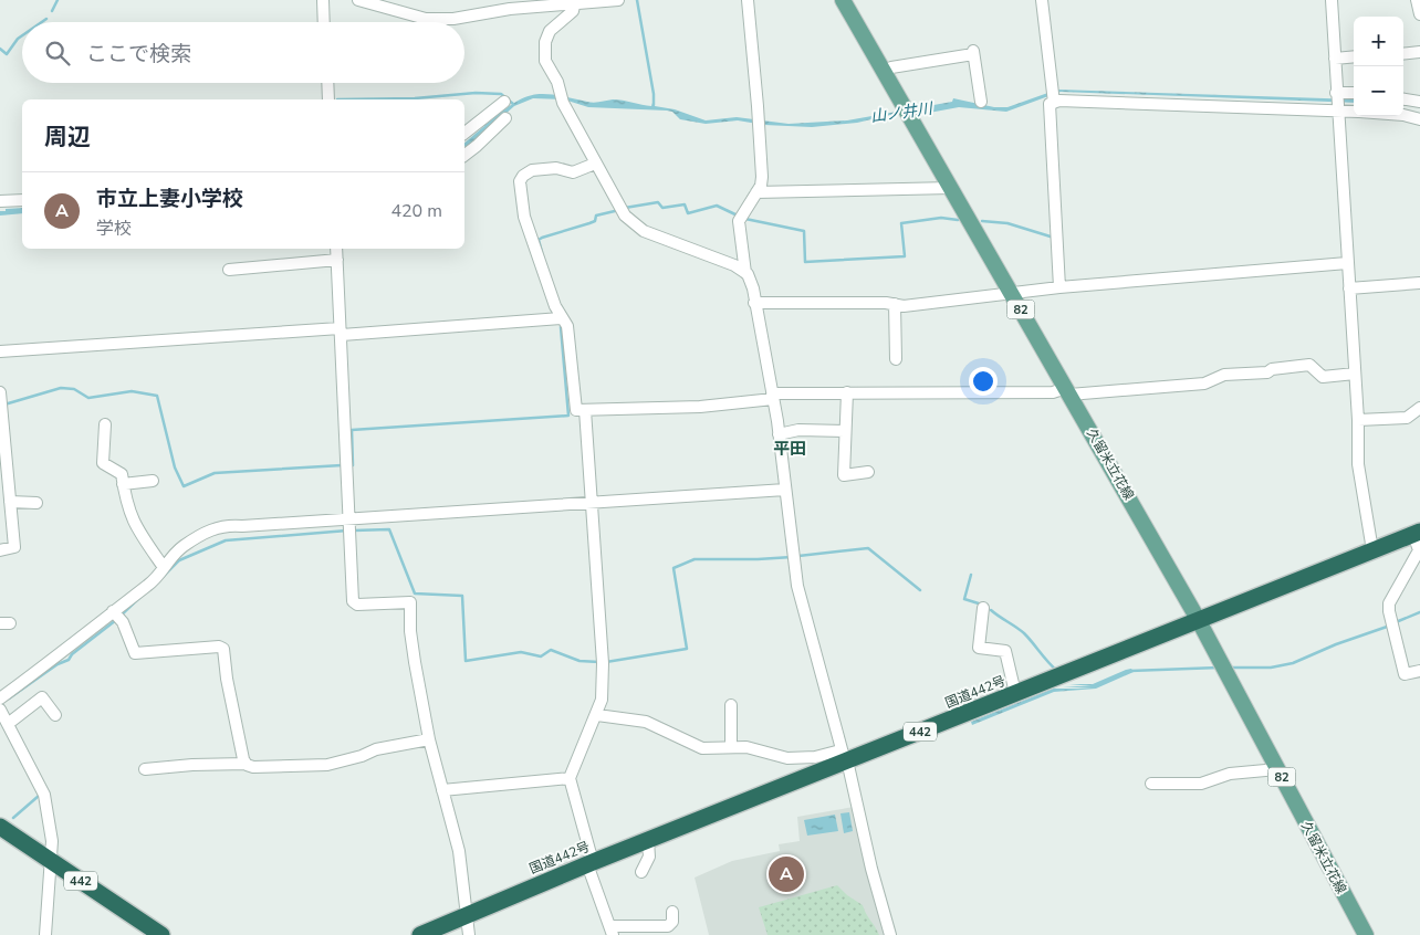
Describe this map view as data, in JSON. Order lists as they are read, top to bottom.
{
  "streets": {
    "highway": ["国道442号", "442"],
    "main road": ["82", "久留米立花線"]
  },
  "crossings": [
    ["久留米立花線", "国道442号"]
  ],
  "districts": ["平田"],
  "water": ["山ノ井川"],
  "page": {
    "map_buttons": ["+", "−"],
    "search": "ここで検索",
    "heading": "周辺",
    "list": [
      {
        "mark": "A",
        "name": "市立上妻小学校",
        "note": "学校",
        "value": "420 m"
      }
    ],
    "pins": "A"
  }
}
